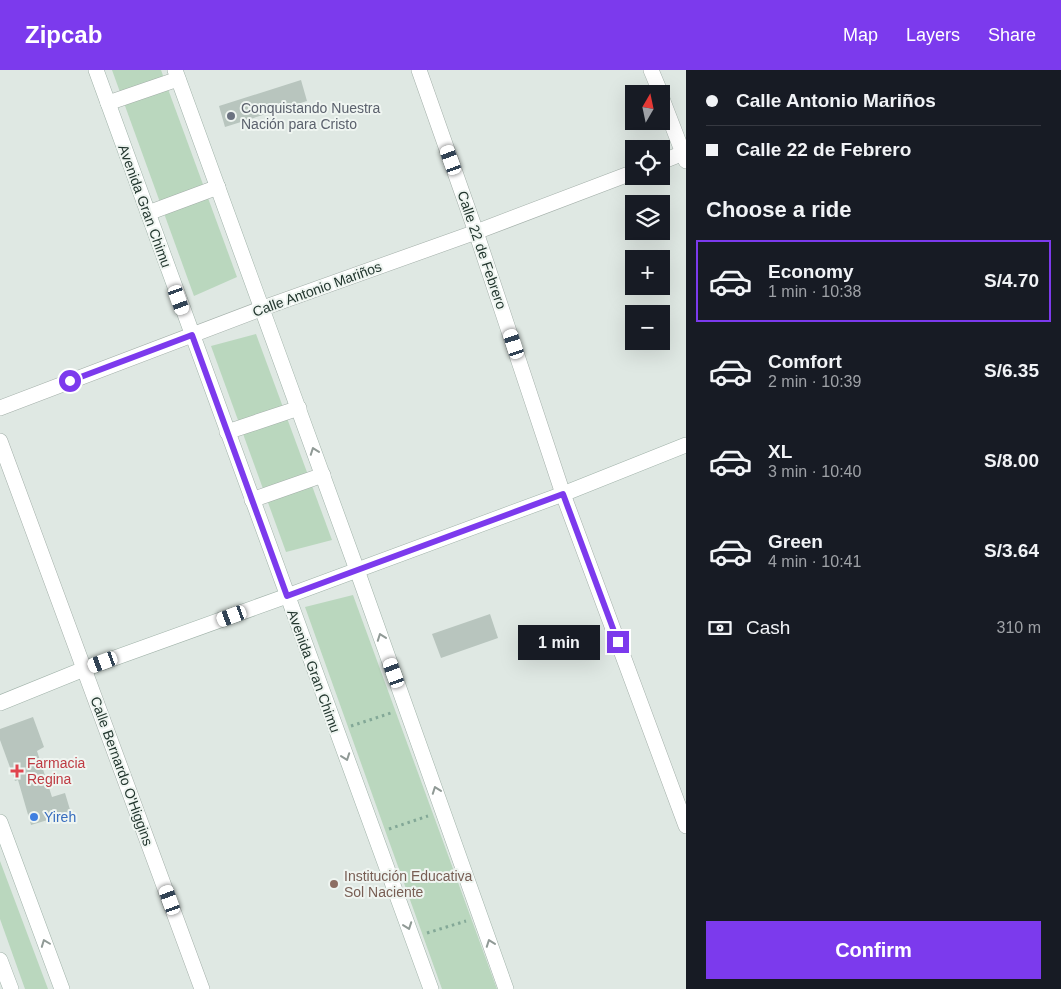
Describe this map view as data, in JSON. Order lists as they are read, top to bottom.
{
  "streets": {
    "street": [
      "Avenida Gran Chimu",
      "Calle 22 de Febrero",
      "Calle Antonio Mariños",
      "Calle Bernardo O'Higgins"
    ]
  },
  "crossings": [
    ["Avenida Gran Chimu", "Calle Antonio Mariños"],
    ["Calle 22 de Febrero", "Calle Antonio Mariños"]
  ],
  "places": {
    "other": ["Conquistando Nuestra Nación para Cristo", "Yireh", "Institución Educativa Sol Naciente"],
    "health": ["Farmacia Regina"]
  },
  "north": "top",
  "page": {
    "header": "Zipcab",
    "nav": ["Map", "Layers", "Share"],
    "banner": ["Calle Antonio Mariños", "Calle 22 de Febrero"],
    "map_buttons": ["+", "−"],
    "heading": "Choose a ride",
    "list": [
      {
        "name": "Economy",
        "note": "1 min · 10:38",
        "value": "S/4.70"
      },
      {
        "name": "Comfort",
        "note": "2 min · 10:39",
        "value": "S/6.35"
      },
      {
        "name": "XL",
        "note": "3 min · 10:40",
        "value": "S/8.00"
      },
      {
        "name": "Green",
        "note": "4 min · 10:41",
        "value": "S/3.64"
      }
    ],
    "pay": ["Cash", "310 m"],
    "bubble": "1 min",
    "buttons": "Confirm"
  }
}
